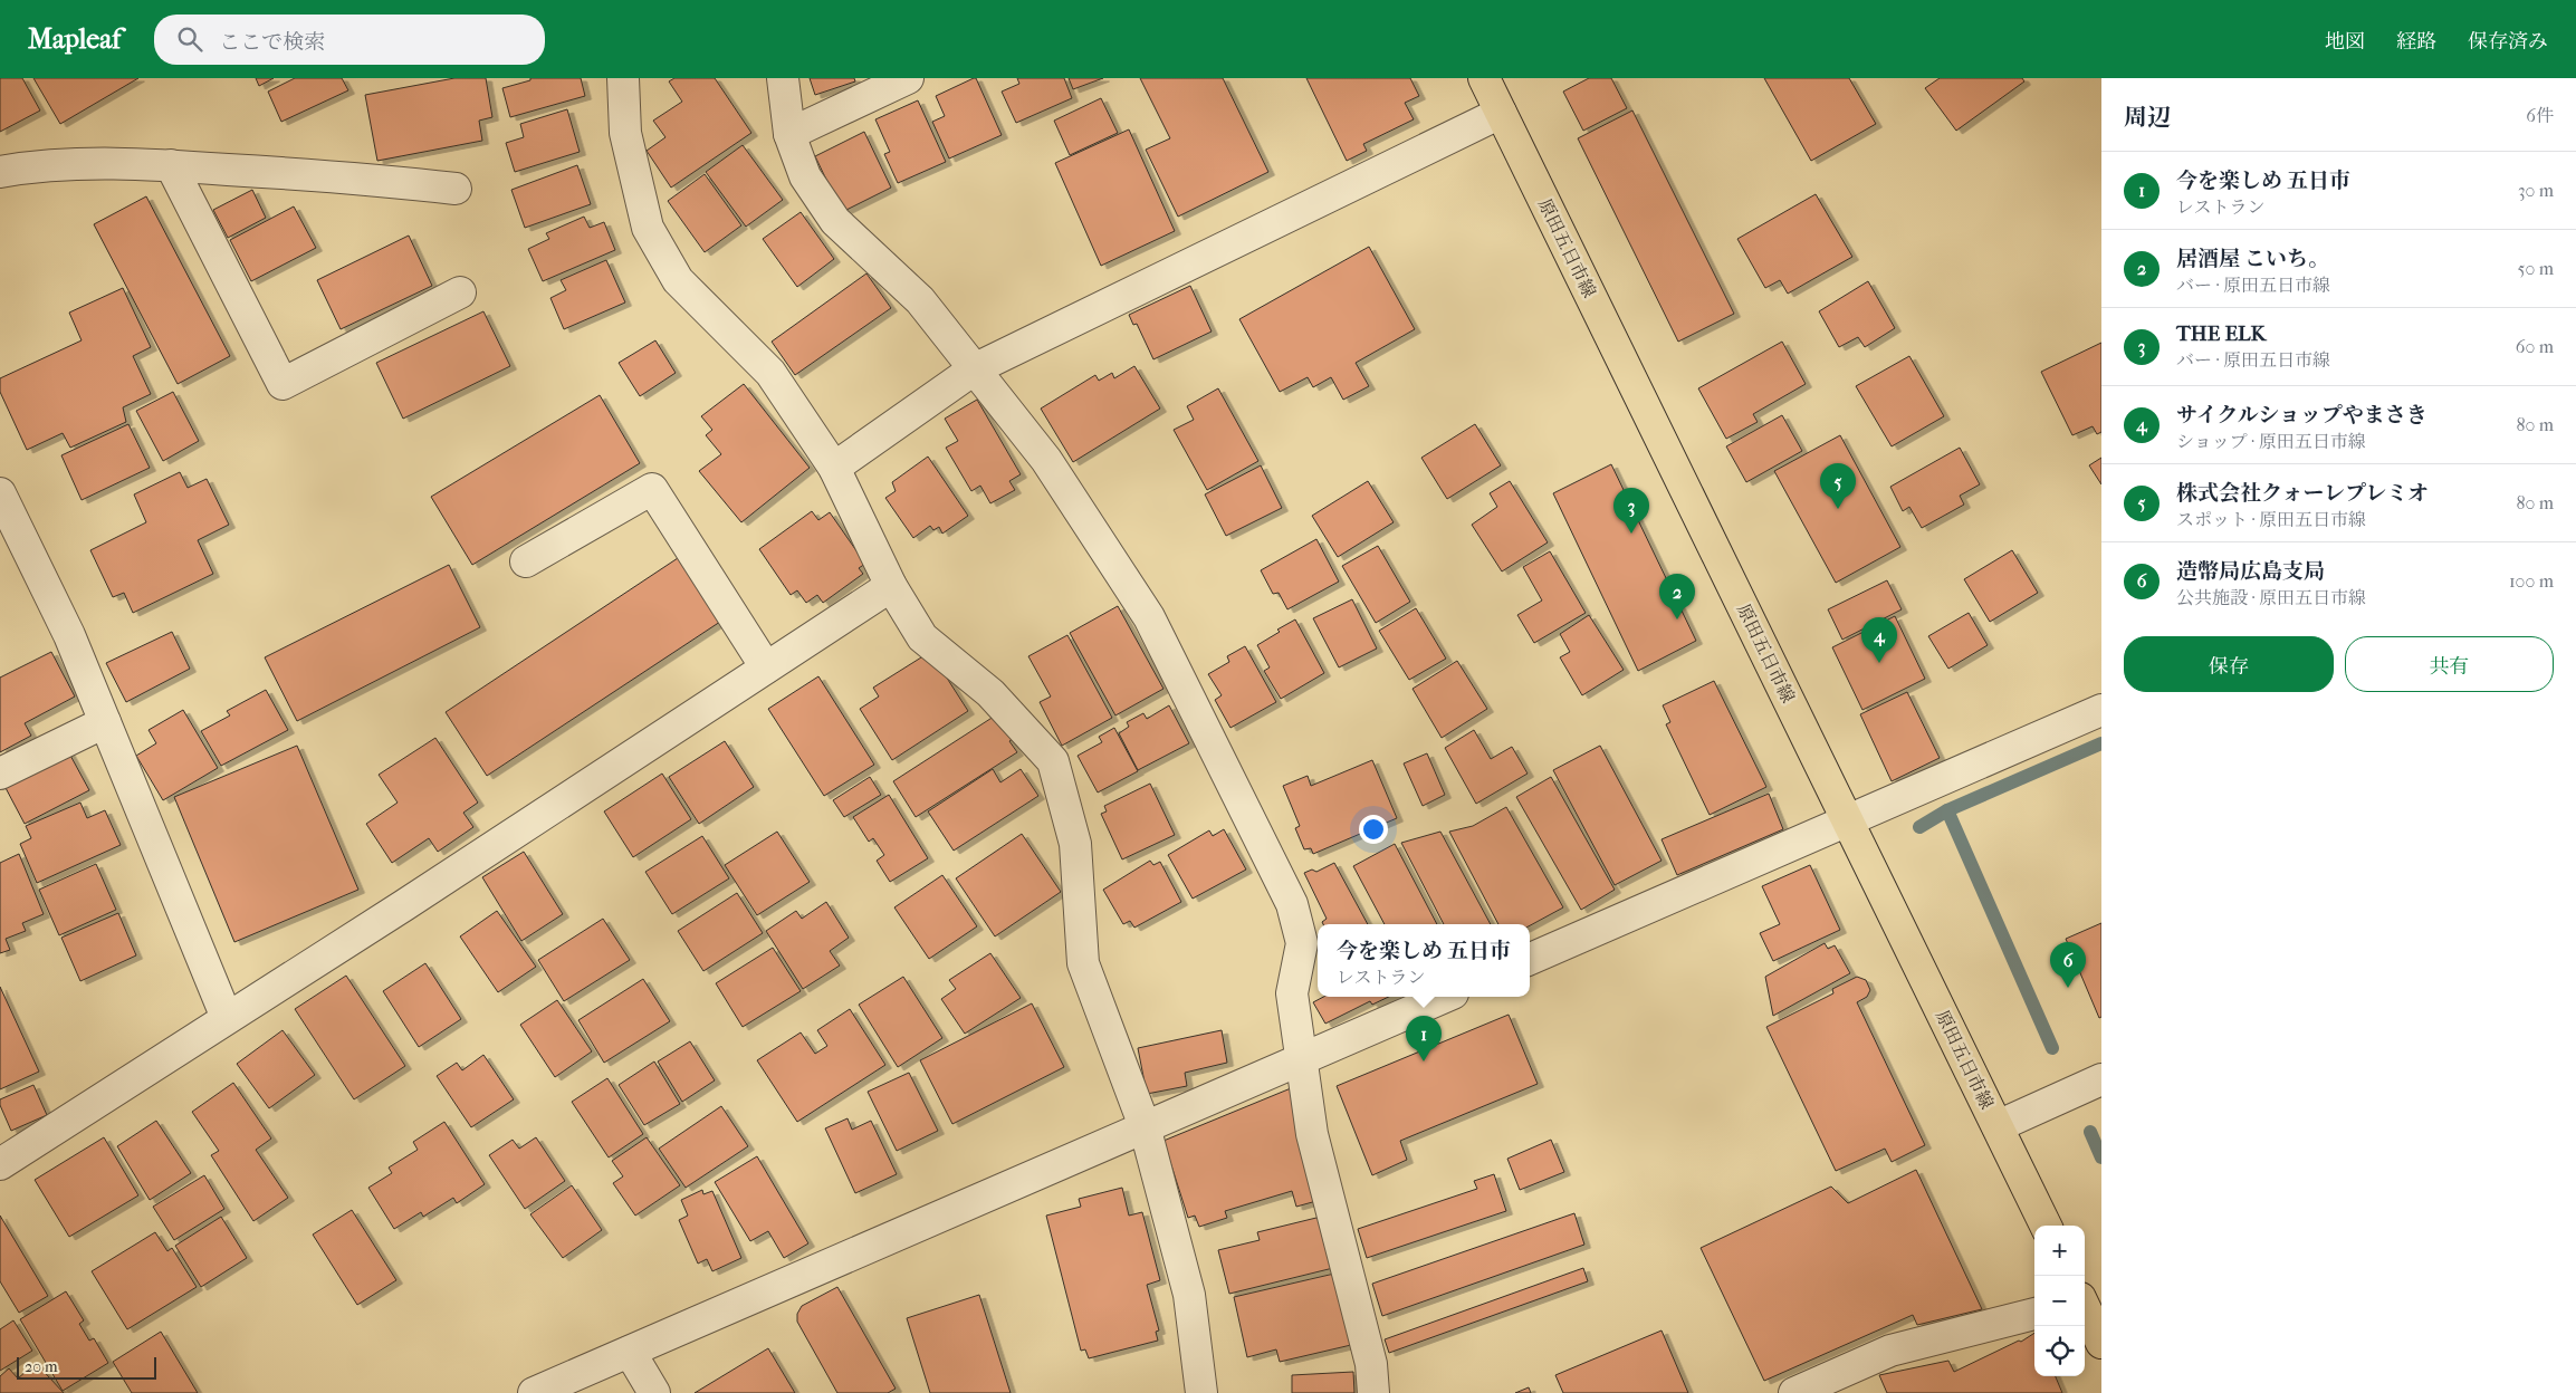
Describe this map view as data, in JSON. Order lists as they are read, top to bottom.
{
  "streets": {
    "main road": ["原田五日市線"]
  },
  "scale_bar": "20 m",
  "page": {
    "header": "Mapleaf",
    "search": "ここで検索",
    "nav": ["地図", "経路", "保存済み"],
    "heading": ["周辺", "6件"],
    "list": [
      {
        "mark": "1",
        "name": "今を楽しめ 五日市",
        "note": "レストラン",
        "value": "30 m"
      },
      {
        "mark": "2",
        "name": "居酒屋 こいち。",
        "note": "バー · 原田五日市線",
        "value": "50 m"
      },
      {
        "mark": "3",
        "name": "THE ELK",
        "note": "バー · 原田五日市線",
        "value": "60 m"
      },
      {
        "mark": "4",
        "name": "サイクルショップやまさき",
        "note": "ショップ · 原田五日市線",
        "value": "80 m"
      },
      {
        "mark": "5",
        "name": "株式会社クォーレプレミオ",
        "note": "スポット · 原田五日市線",
        "value": "80 m"
      },
      {
        "mark": "6",
        "name": "造幣局広島支局",
        "note": "公共施設 · 原田五日市線",
        "value": "100 m"
      }
    ],
    "pins": [
      "5",
      "3",
      "2",
      "4",
      "6",
      "1"
    ],
    "buttons": ["保存", "共有"],
    "popup": ["今を楽しめ 五日市", "レストラン"],
    "map_buttons": ["+", "−"],
    "scale": "20 m"
  }
}
